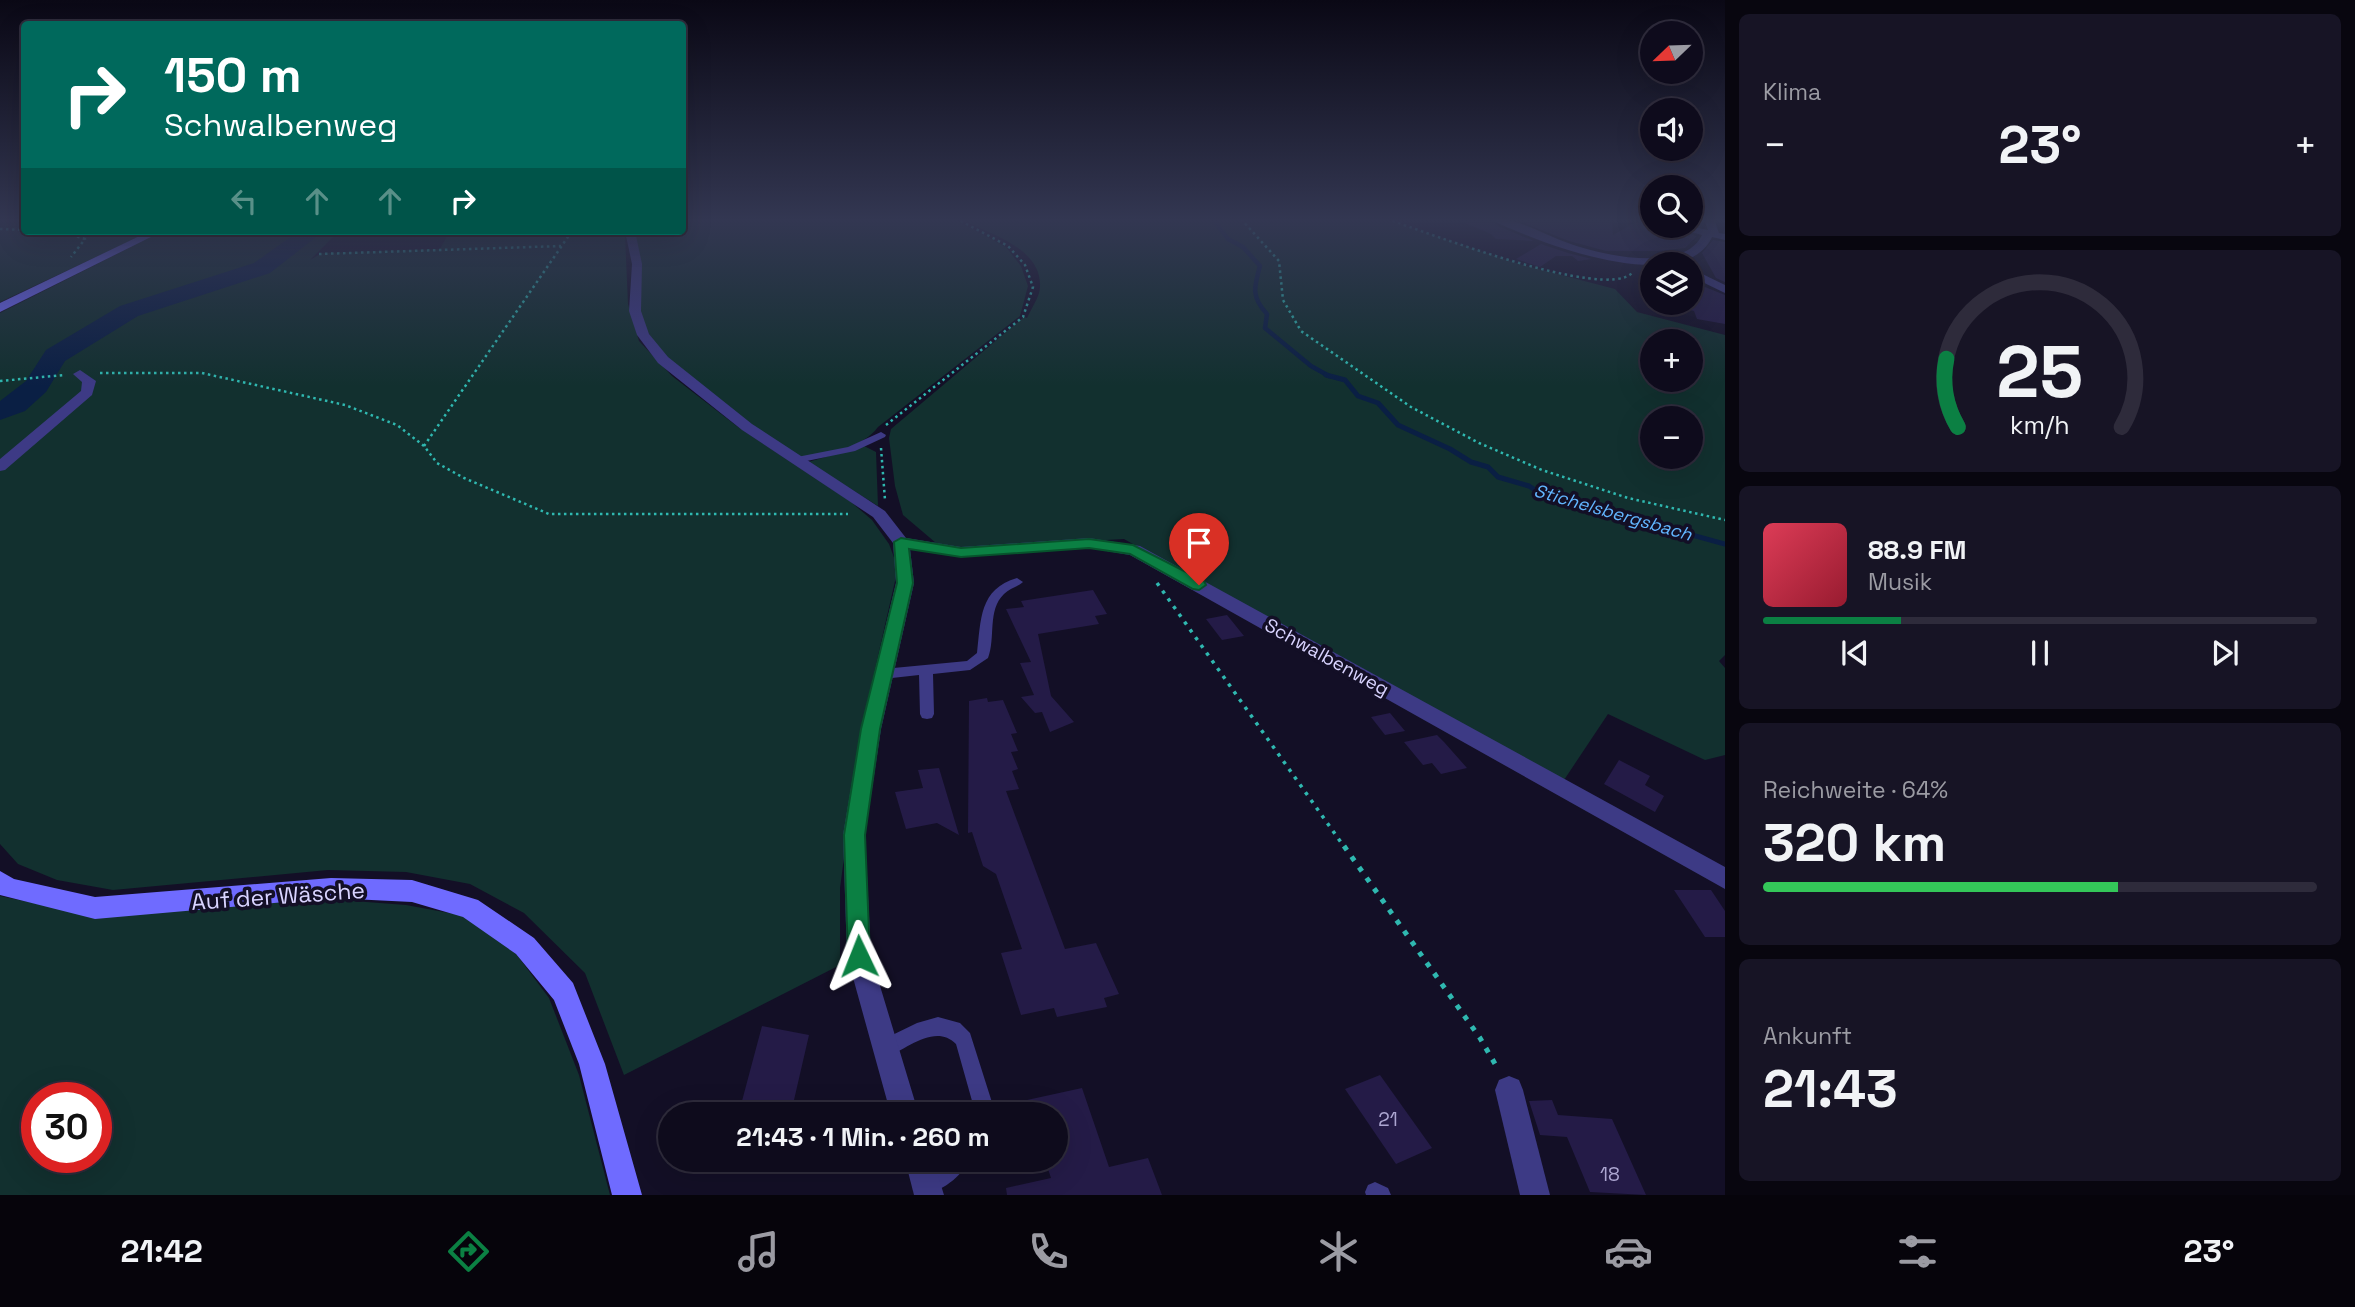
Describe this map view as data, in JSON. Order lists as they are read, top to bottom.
{
  "streets": {
    "street": ["Schwalbenweg", "Auf der Wäsche"]
  },
  "water": ["Stichelsbergsbach"],
  "house_numbers": ["21", "18"],
  "north": "bottom left",
  "page": {
    "tile": [
      "Klima",
      ["Reichweite · 64%", "320 km"],
      ["Ankunft", "21:43"]
    ],
    "map_buttons": ["+", "−"],
    "turn": ["150 m", "Schwalbenweg"],
    "heat": ["−", "23°", "+"],
    "song": ["88.9 FM", "Musik"],
    "limit": "30",
    "trip": "21:43 · 1 Min. · 260 m",
    "tabs": ["21:42", "23°"],
    "gauge": ["25", "km/h"]
  }
}
